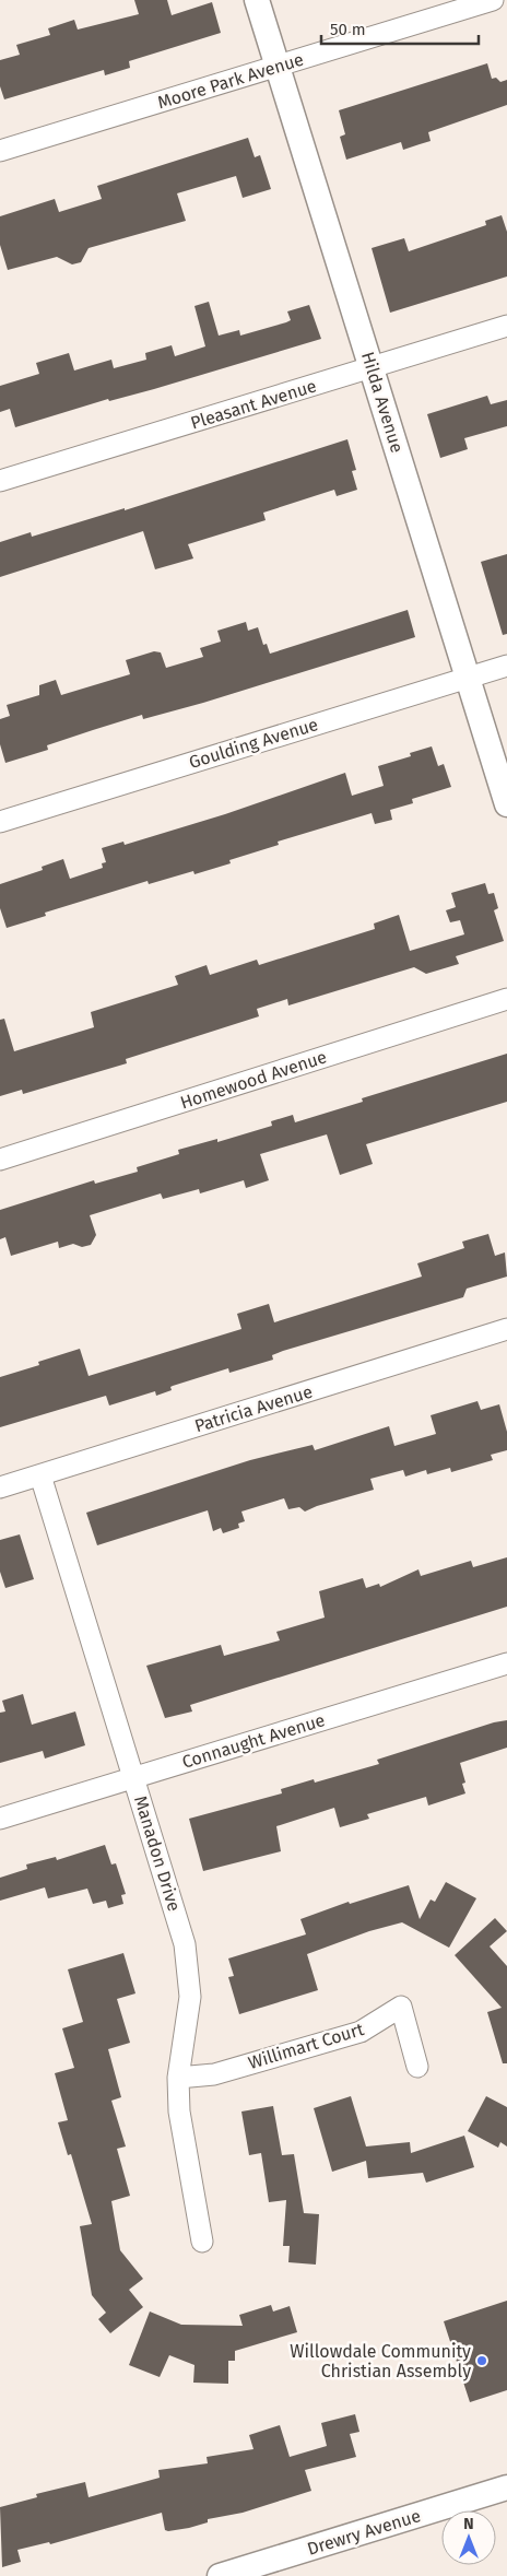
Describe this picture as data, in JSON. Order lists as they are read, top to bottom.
{
  "streets": {
    "street": [
      "Moore Park Avenue",
      "Hilda Avenue",
      "Pleasant Avenue",
      "Goulding Avenue",
      "Homewood Avenue",
      "Patricia Avenue",
      "Connaught Avenue",
      "Manadon Drive",
      "Willimart Court",
      "Drewry Avenue"
    ]
  },
  "crossings": [
    ["Moore Park Avenue", "Hilda Avenue"],
    ["Hilda Avenue", "Pleasant Avenue"],
    ["Hilda Avenue", "Goulding Avenue"],
    ["Patricia Avenue", "Manadon Drive"],
    ["Connaught Avenue", "Manadon Drive"],
    ["Manadon Drive", "Willimart Court"]
  ],
  "places": ["Willowdale Community Christian Assembly"],
  "scale_bar": "50 m",
  "north": "top"
}
